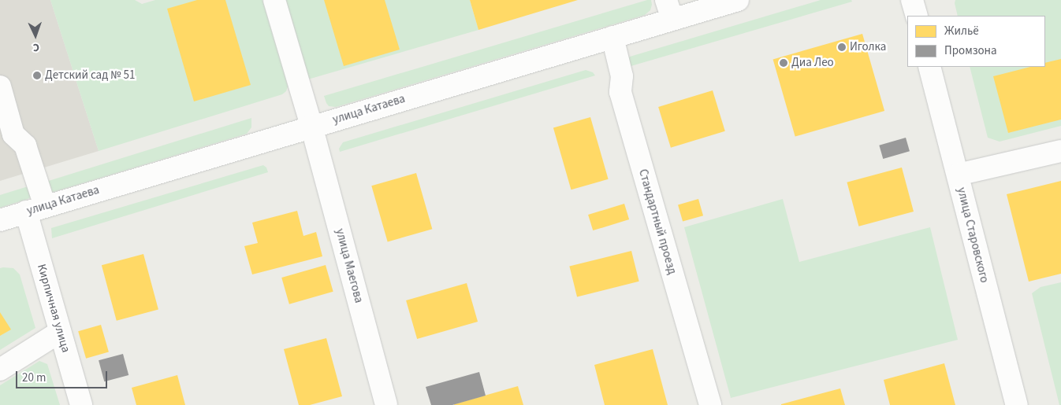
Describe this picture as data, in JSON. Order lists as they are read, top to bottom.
{
  "streets": {
    "street": [
      "улица Катаева",
      "Стандартный проезд",
      "улица Старовского",
      "улица Маегова",
      "Кирпичная улица"
    ]
  },
  "crossings": [
    ["улица Катаева", "Стандартный проезд"],
    ["улица Катаева", "улица Маегова"],
    ["улица Катаева", "Кирпичная улица"]
  ],
  "places": ["Иголка", "Диа Лео", "Детский сад № 51"],
  "legend": ["Жильё", "Промзона"],
  "scale_bar": "20 m",
  "north": "bottom"
}
